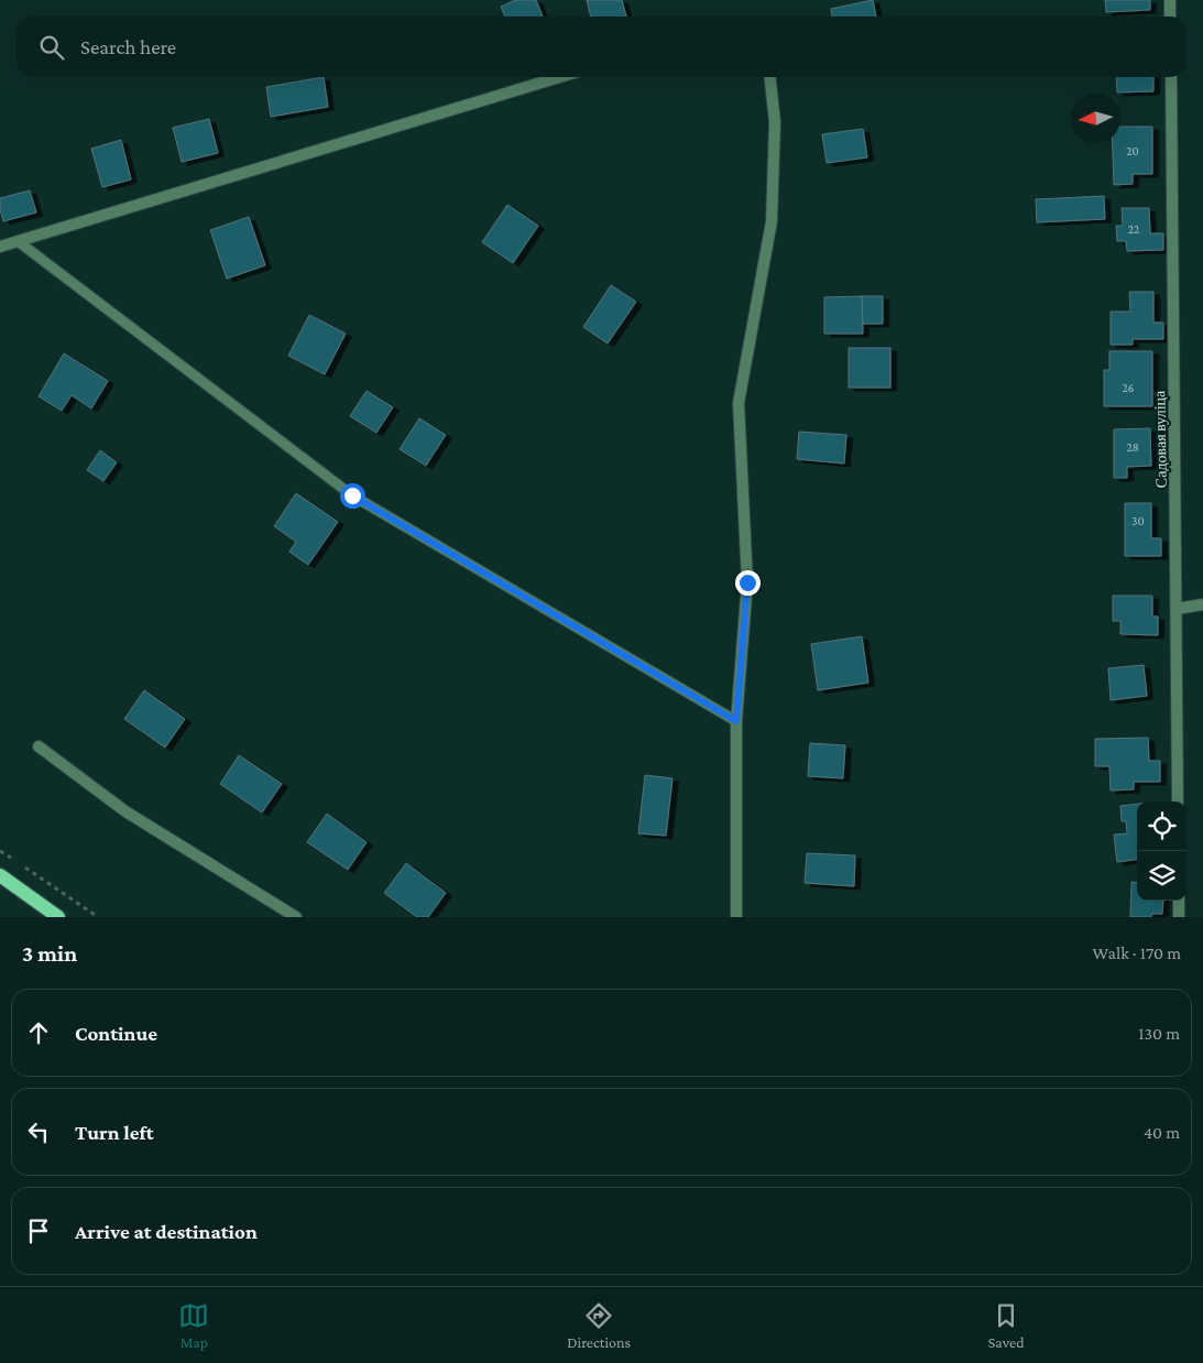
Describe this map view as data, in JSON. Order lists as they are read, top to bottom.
{
  "streets": {
    "street": ["Садовая вуліца"]
  },
  "house_numbers": [
    "20",
    "22",
    "26",
    "28",
    "30"
  ],
  "north": "left",
  "page": {
    "search": "Search here",
    "heading": ["3 min", "Walk · 170 m"],
    "list": [
      ["Continue", "130 m"],
      ["Turn left", "40 m"],
      "Arrive at destination"
    ],
    "nav": ["Map", "Directions", "Saved"]
  }
}
